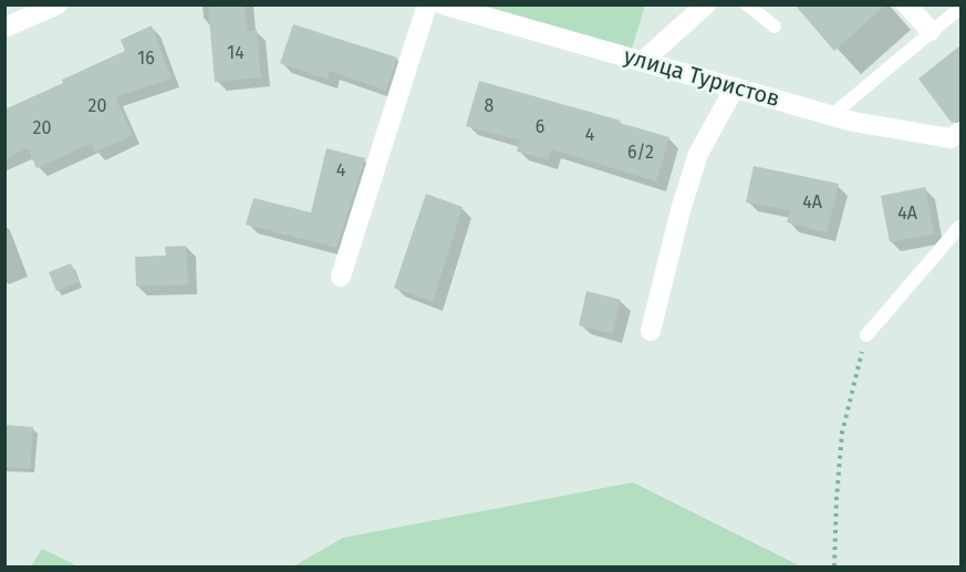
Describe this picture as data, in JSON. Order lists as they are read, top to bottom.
{
  "streets": {
    "street": ["улица Туристов"]
  },
  "house_numbers": [
    "14",
    "16",
    "20",
    "8",
    "6",
    "20",
    "4",
    "6/2",
    "4",
    "4А",
    "4А"
  ]
}
